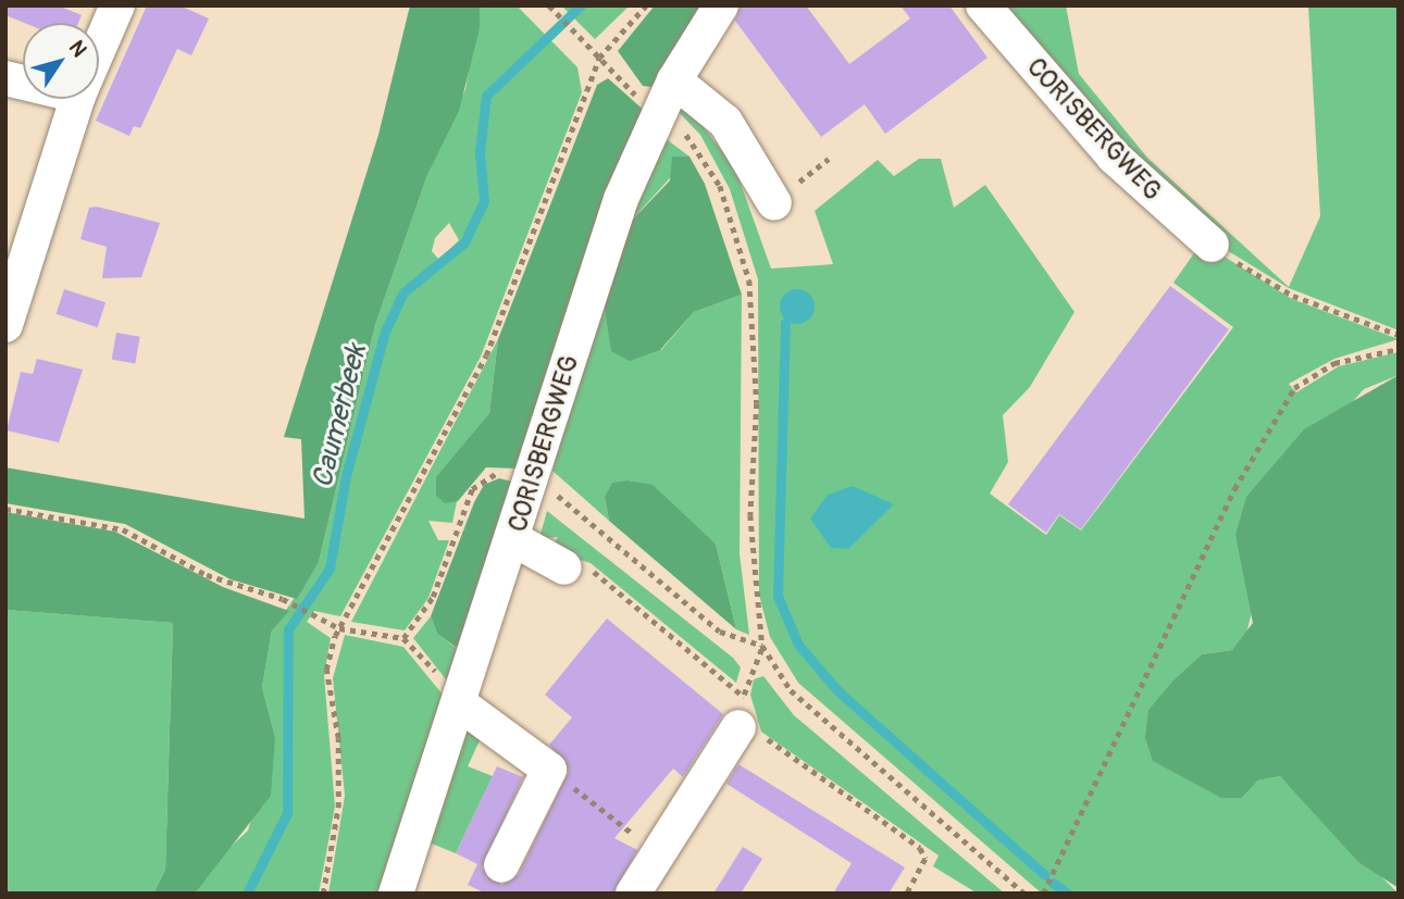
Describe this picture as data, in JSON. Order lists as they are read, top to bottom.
{
  "streets": {
    "street": ["CORISBERGWEG"]
  },
  "water": ["Caumerbeek"],
  "north": "top right"
}
